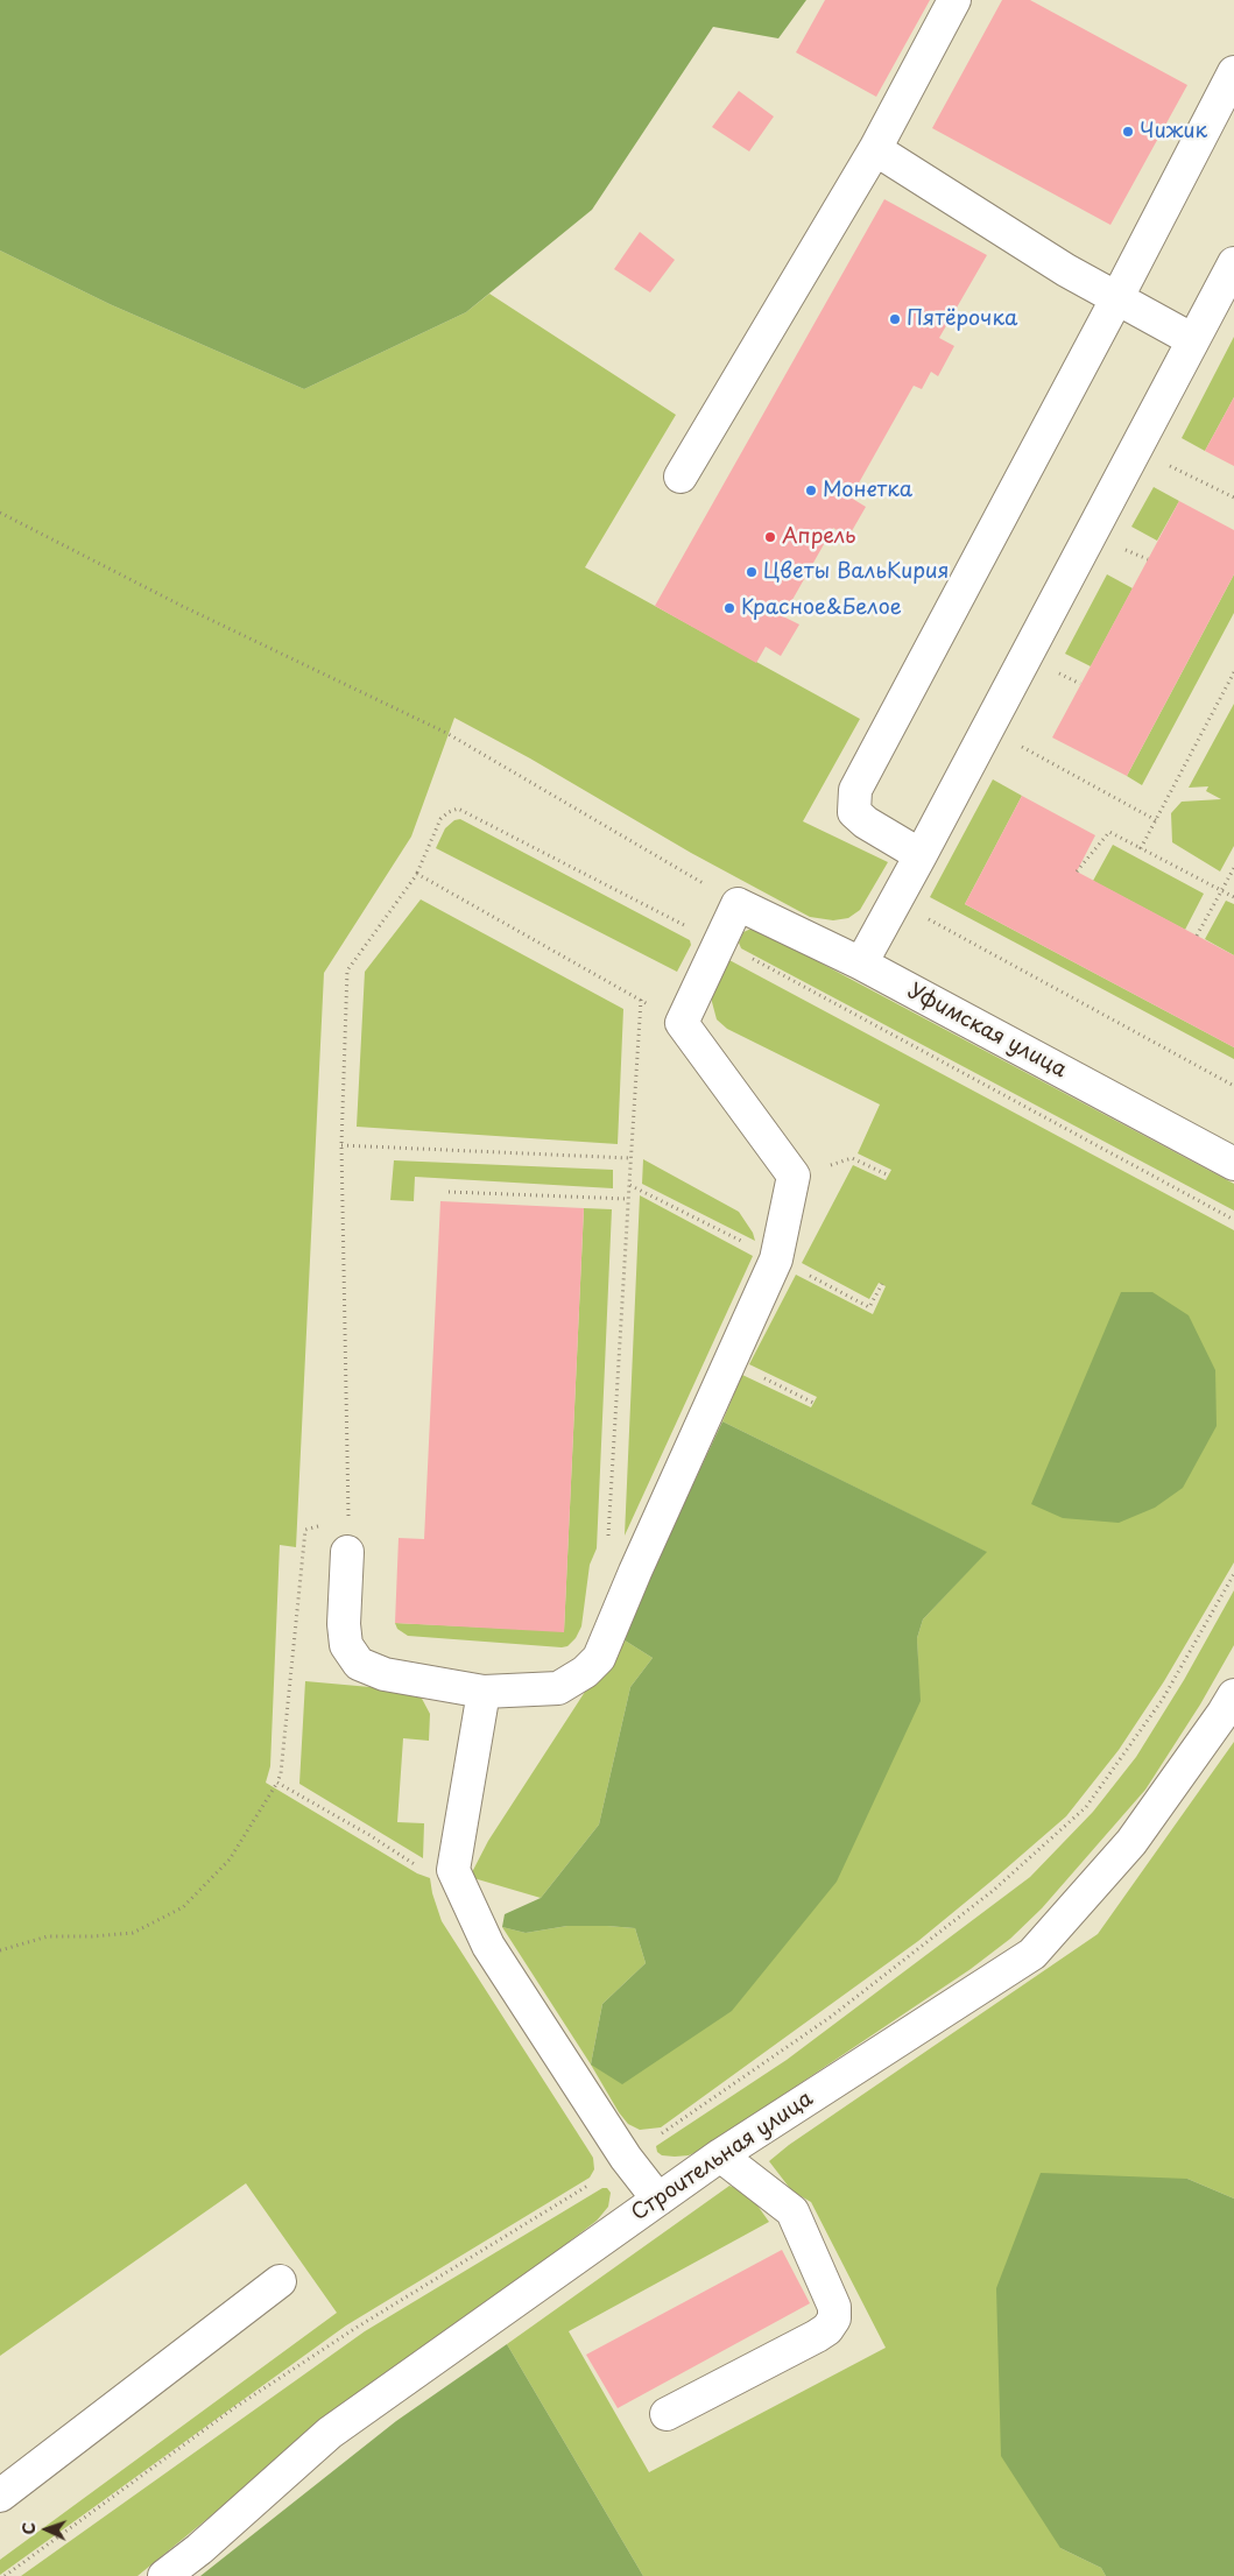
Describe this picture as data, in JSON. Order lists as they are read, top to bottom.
{
  "streets": {
    "street": ["Уфимская улица", "Строительная улица"]
  },
  "places": [
    "Чижик",
    "Пятёрочка",
    "Монетка",
    "Апрель",
    "Цветы ВальКирия",
    "Красное&Белое"
  ],
  "north": "left"
}
